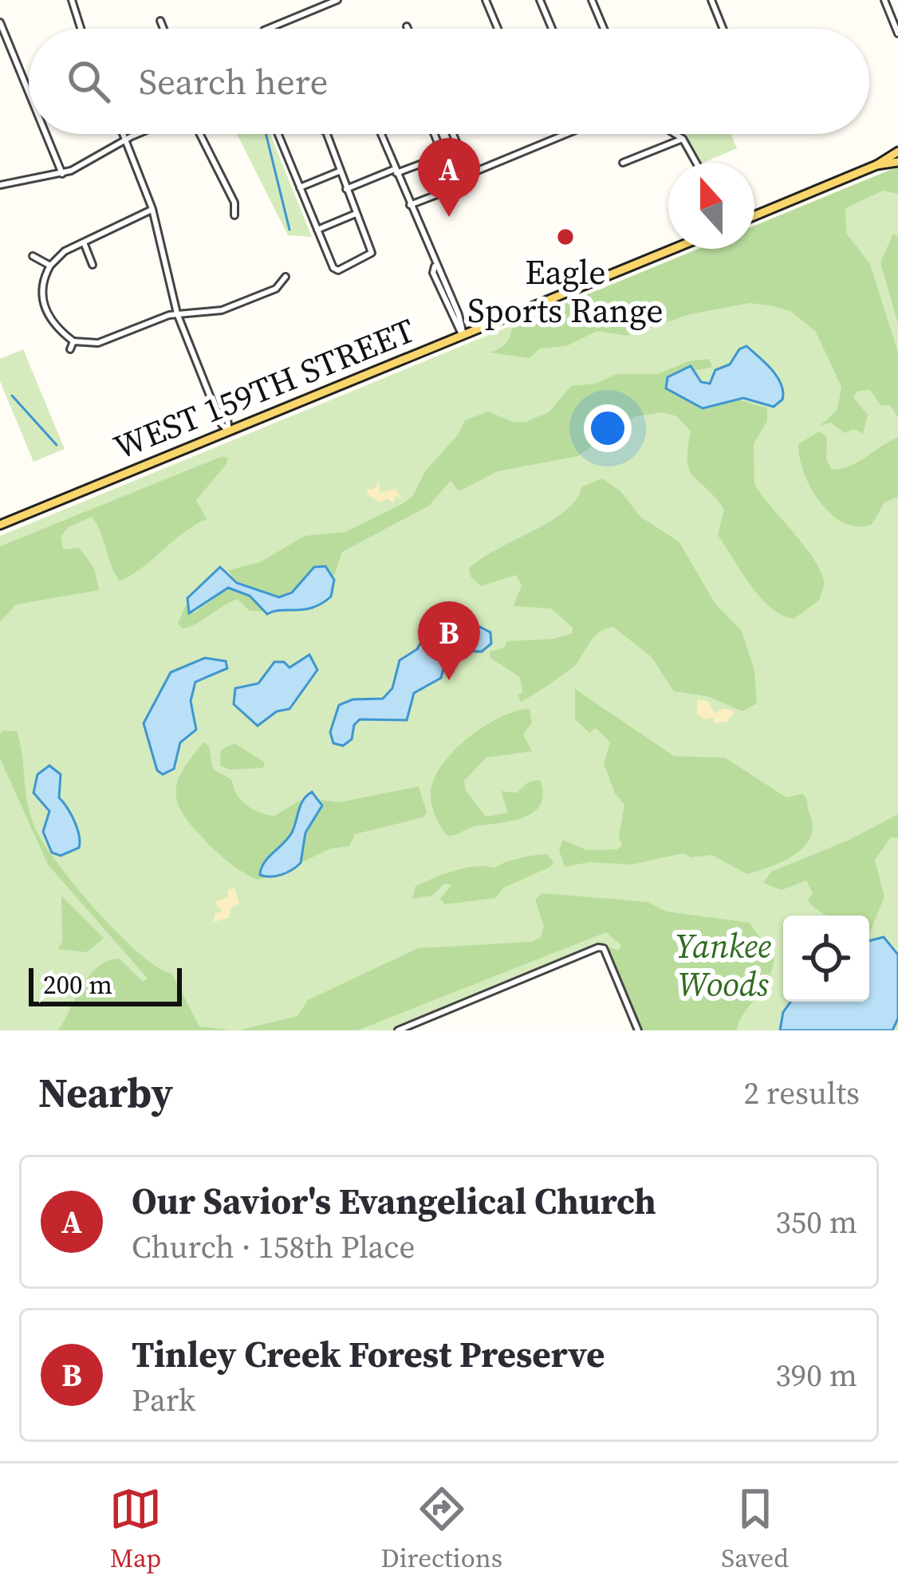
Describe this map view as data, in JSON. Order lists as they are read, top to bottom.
{
  "streets": {
    "main road": ["WEST 159TH STREET"]
  },
  "parks": ["Yankee Woods"],
  "places": ["Eagle Sports Range"],
  "scale_bar": "200 m",
  "north": "top",
  "page": {
    "search": "Search here",
    "pins": ["A", "B"],
    "scale": "200 m",
    "heading": ["Nearby", "2 results"],
    "list": [
      {
        "mark": "A",
        "name": "Our Savior's Evangelical Church",
        "note": "Church · 158th Place",
        "value": "350 m"
      },
      {
        "mark": "B",
        "name": "Tinley Creek Forest Preserve",
        "note": "Park",
        "value": "390 m"
      }
    ],
    "nav": ["Map", "Directions", "Saved"]
  }
}
